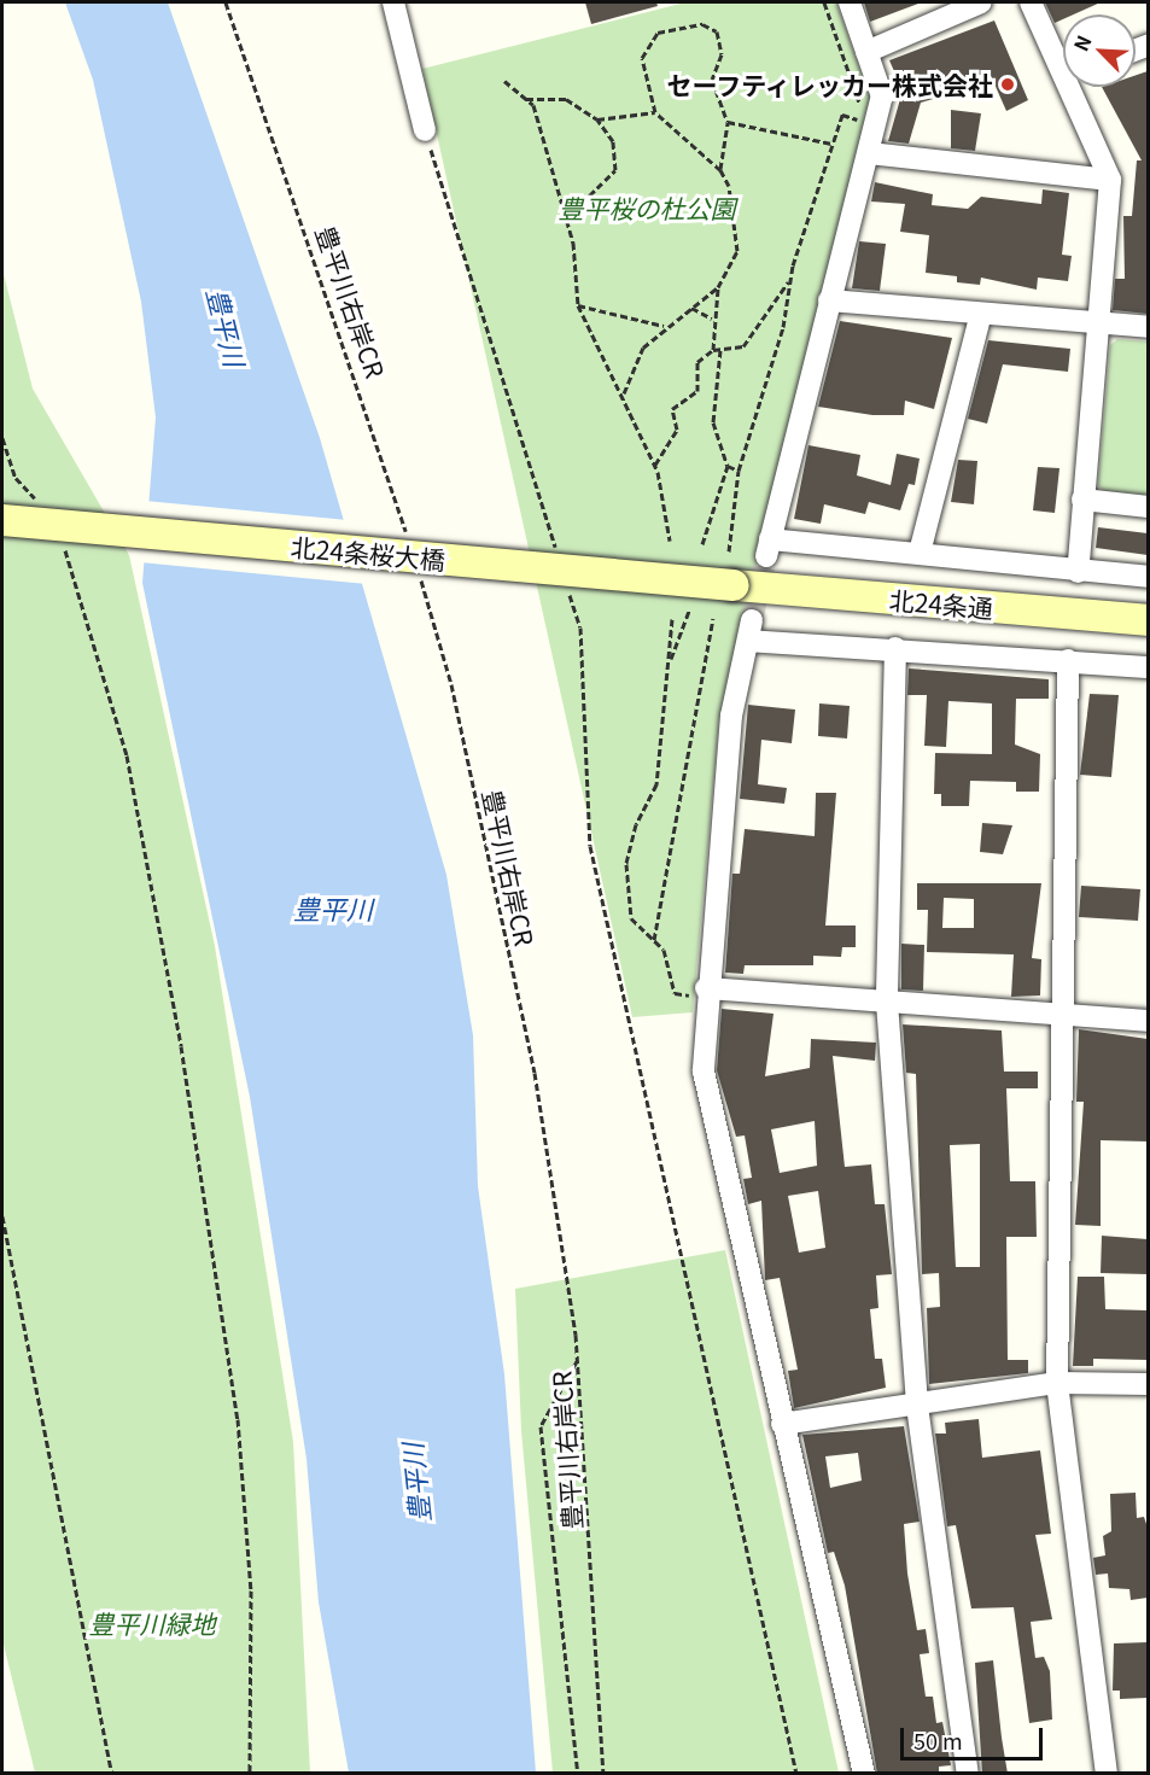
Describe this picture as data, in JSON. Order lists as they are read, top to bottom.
{
  "streets": {
    "street": ["北24条桜大橋", "北24条通"],
    "path": ["豊平川右岸CR"]
  },
  "crossings": [
    ["北24条桜大橋", "北24条通"]
  ],
  "water": ["豊平川"],
  "parks": ["豊平桜の杜公園", "豊平川緑地"],
  "places": ["セーフティレッカー株式会社"],
  "scale_bar": "50 m",
  "north": "top left"
}
